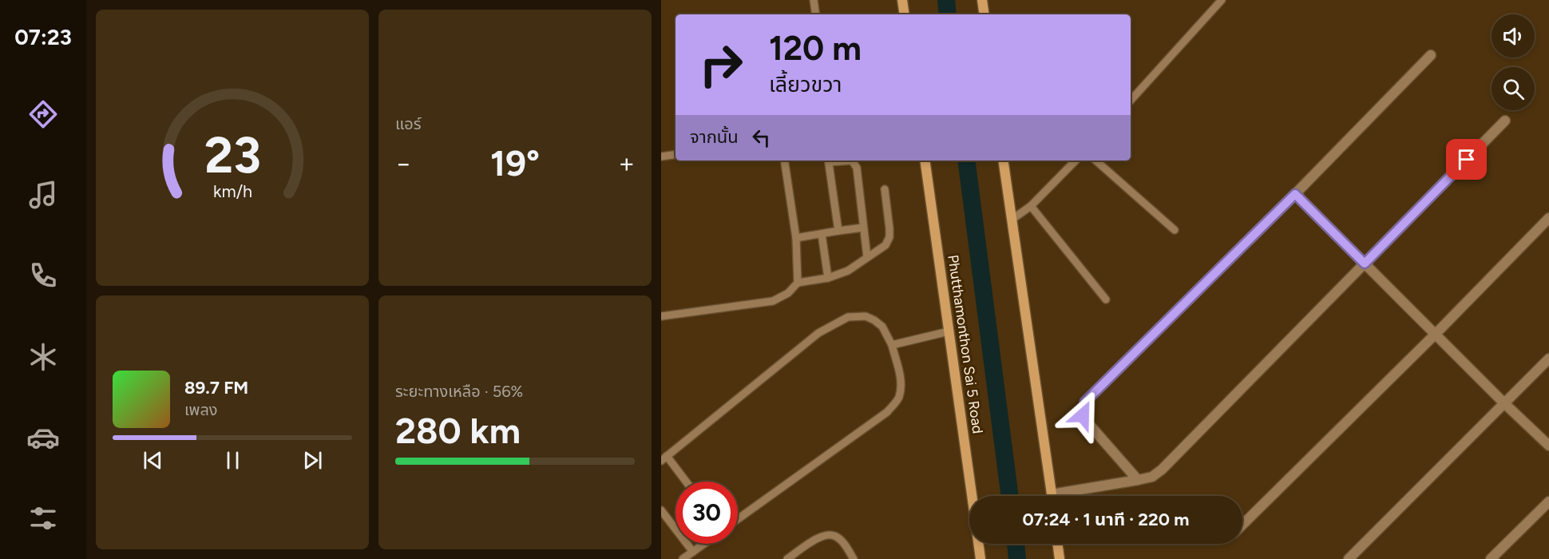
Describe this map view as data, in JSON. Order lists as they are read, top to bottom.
{
  "streets": {
    "main road": ["Phutthamonthon Sai 5 Road"]
  },
  "page": {
    "tabs": "07:23",
    "tile": [
      "แอร์",
      ["ระยะทางเหลือ · 56%", "280 km"]
    ],
    "turn": ["120 m", "เลี้ยวขวา"],
    "then": "จากนั้น",
    "heat": ["−", "19°", "+"],
    "song": ["89.7 FM", "เพลง"],
    "limit": "30",
    "trip": "07:24 · 1 นาที · 220 m",
    "gauge": ["23", "km/h"]
  }
}
